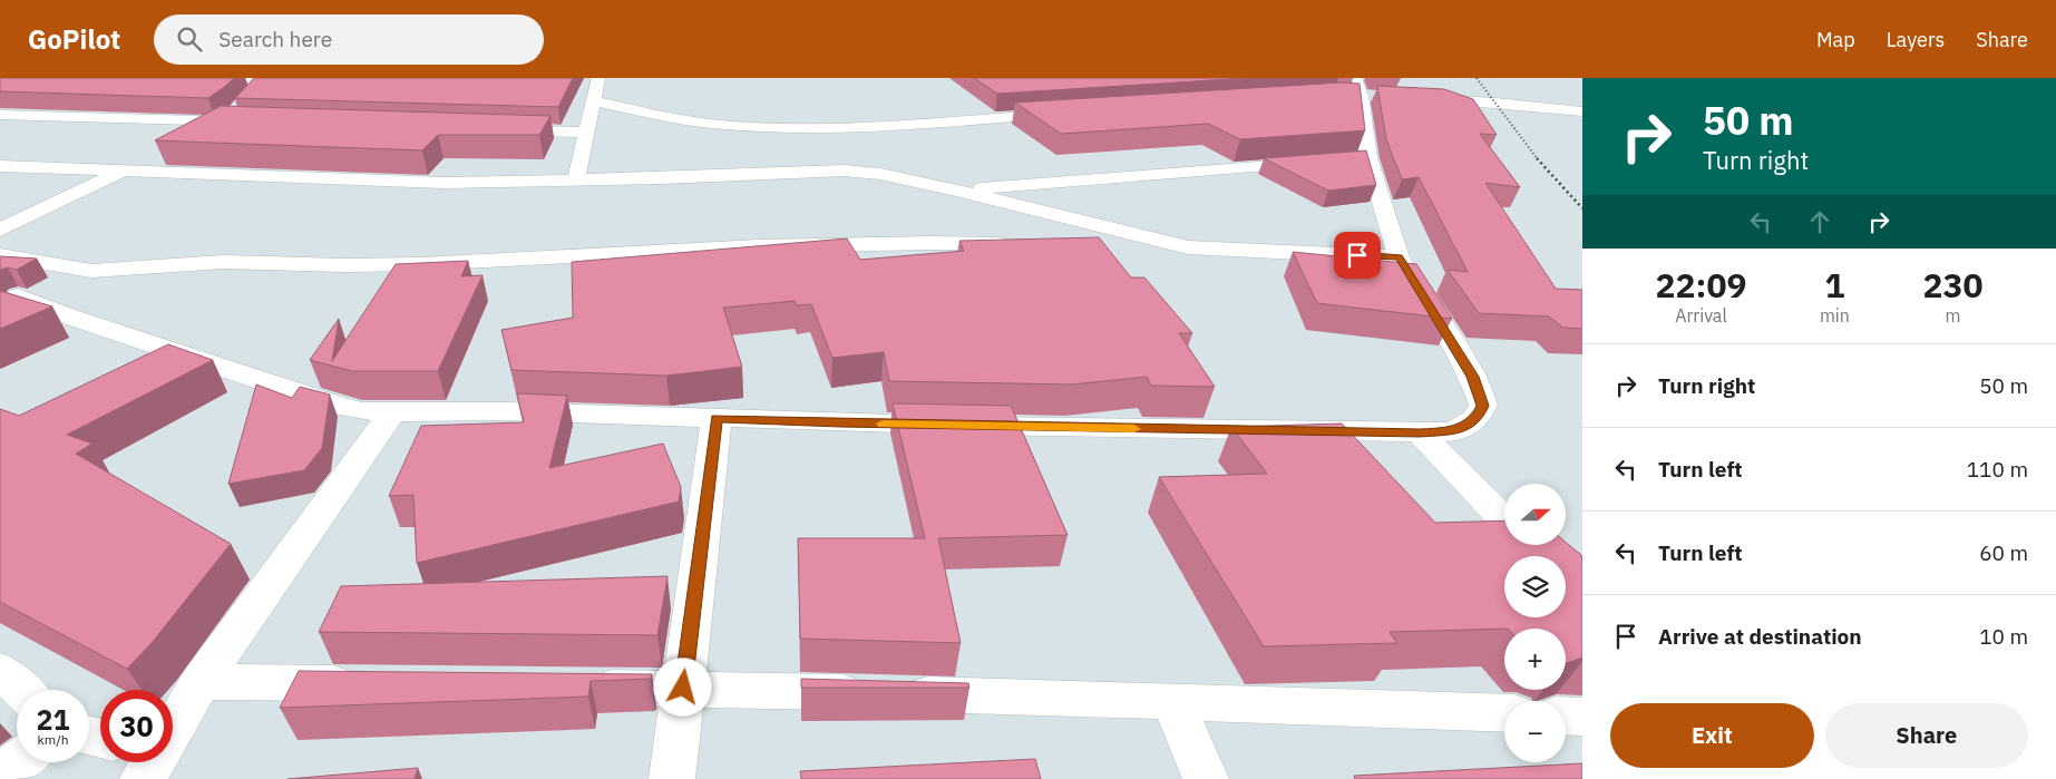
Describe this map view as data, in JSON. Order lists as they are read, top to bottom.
{
  "north": "right",
  "page": {
    "header": "GoPilot",
    "search": "Search here",
    "nav": ["Map", "Layers", "Share"],
    "turn": ["50 m", "Turn right"],
    "eta": [
      "22:09",
      "Arrival",
      "1",
      "min",
      "230",
      "m"
    ],
    "list": [
      {
        "name": "Turn right",
        "value": "50 m"
      },
      {
        "name": "Turn left",
        "value": "110 m"
      },
      {
        "name": "Turn left",
        "value": "60 m"
      },
      {
        "name": "Arrive at destination",
        "value": "10 m"
      }
    ],
    "map_buttons": ["+", "−"],
    "speed": "21 km/h",
    "limit": "30",
    "buttons": ["Exit", "Share"]
  }
}
